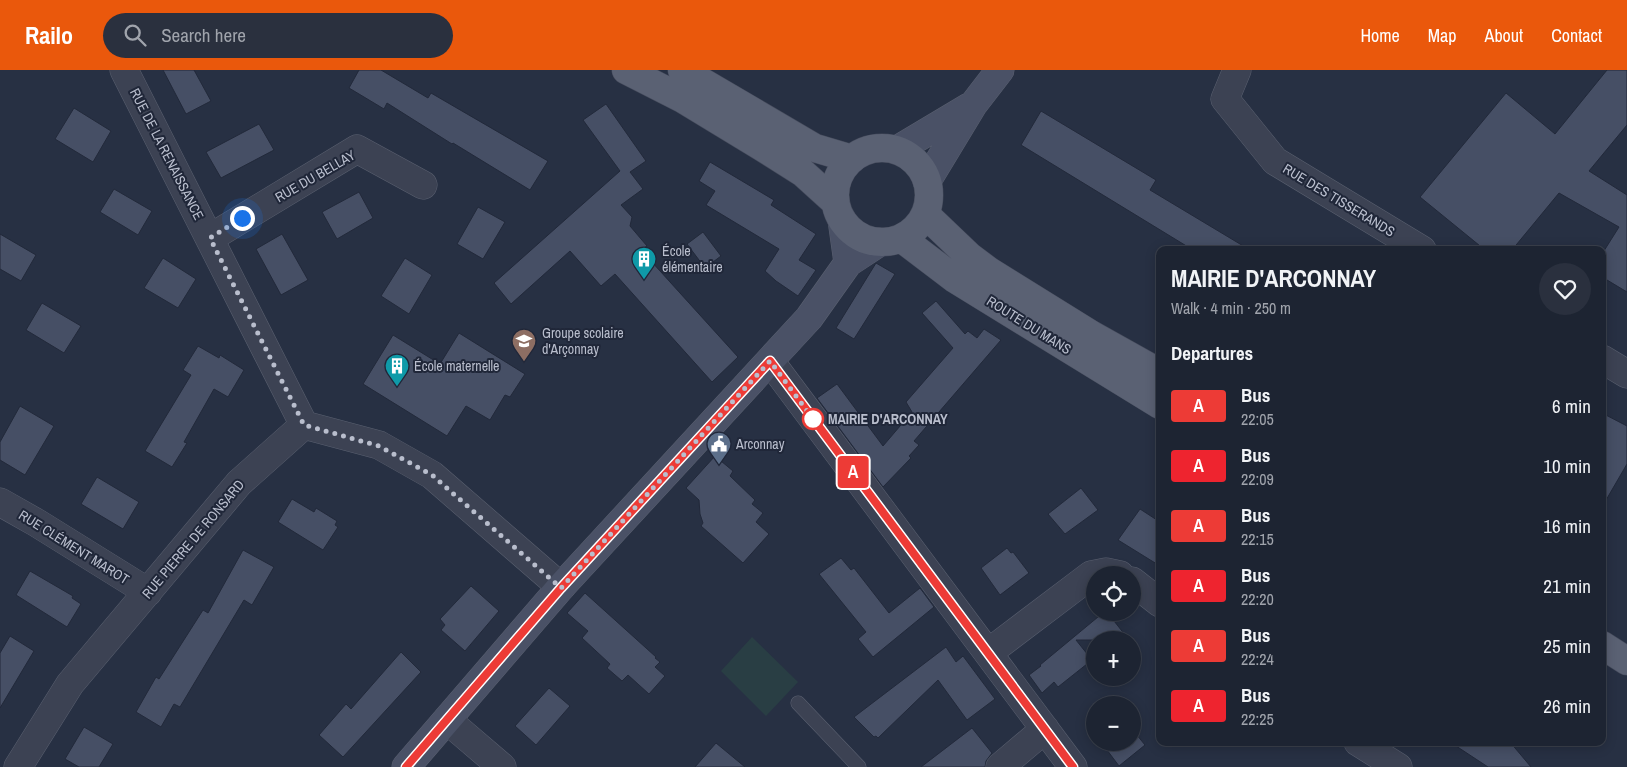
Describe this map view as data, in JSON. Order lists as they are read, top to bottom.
{
  "streets": {
    "main road": ["ROUTE DU MANS"],
    "street": [
      "RUE DE LA RENAISSANCE",
      "RUE DU BELLAY",
      "RUE DES TISSERANDS",
      "RUE PIERRE DE RONSARD",
      "RUE CLÉMENT MAROT"
    ]
  },
  "crossings": [
    ["RUE DE LA RENAISSANCE", "RUE DU BELLAY"],
    ["RUE DE LA RENAISSANCE", "RUE PIERRE DE RONSARD"],
    ["RUE PIERRE DE RONSARD", "RUE CLÉMENT MAROT"]
  ],
  "places": {
    "building": ["École élémentaire", "École maternelle"],
    "school or university": ["Groupe scolaire d'Arçonnay"],
    "other": ["MAIRIE D'ARCONNAY"],
    "public building": ["Arconnay"]
  },
  "lines": ["bus line A"],
  "page": {
    "header": "Railo",
    "search": "Search here",
    "nav": [
      "Home",
      "Map",
      "About",
      "Contact"
    ],
    "on_map": "A",
    "heading": [
      ["MAIRIE D'ARCONNAY", "Walk · 4 min · 250 m"],
      "Departures"
    ],
    "list": [
      {
        "mark": "A",
        "name": "Bus",
        "note": "22:05",
        "value": "6 min"
      },
      {
        "mark": "A",
        "name": "Bus",
        "note": "22:09",
        "value": "10 min"
      },
      {
        "mark": "A",
        "name": "Bus",
        "note": "22:15",
        "value": "16 min"
      },
      {
        "mark": "A",
        "name": "Bus",
        "note": "22:20",
        "value": "21 min"
      },
      {
        "mark": "A",
        "name": "Bus",
        "note": "22:24",
        "value": "25 min"
      },
      {
        "mark": "A",
        "name": "Bus",
        "note": "22:25",
        "value": "26 min"
      }
    ],
    "map_buttons": ["+", "−"]
  }
}
